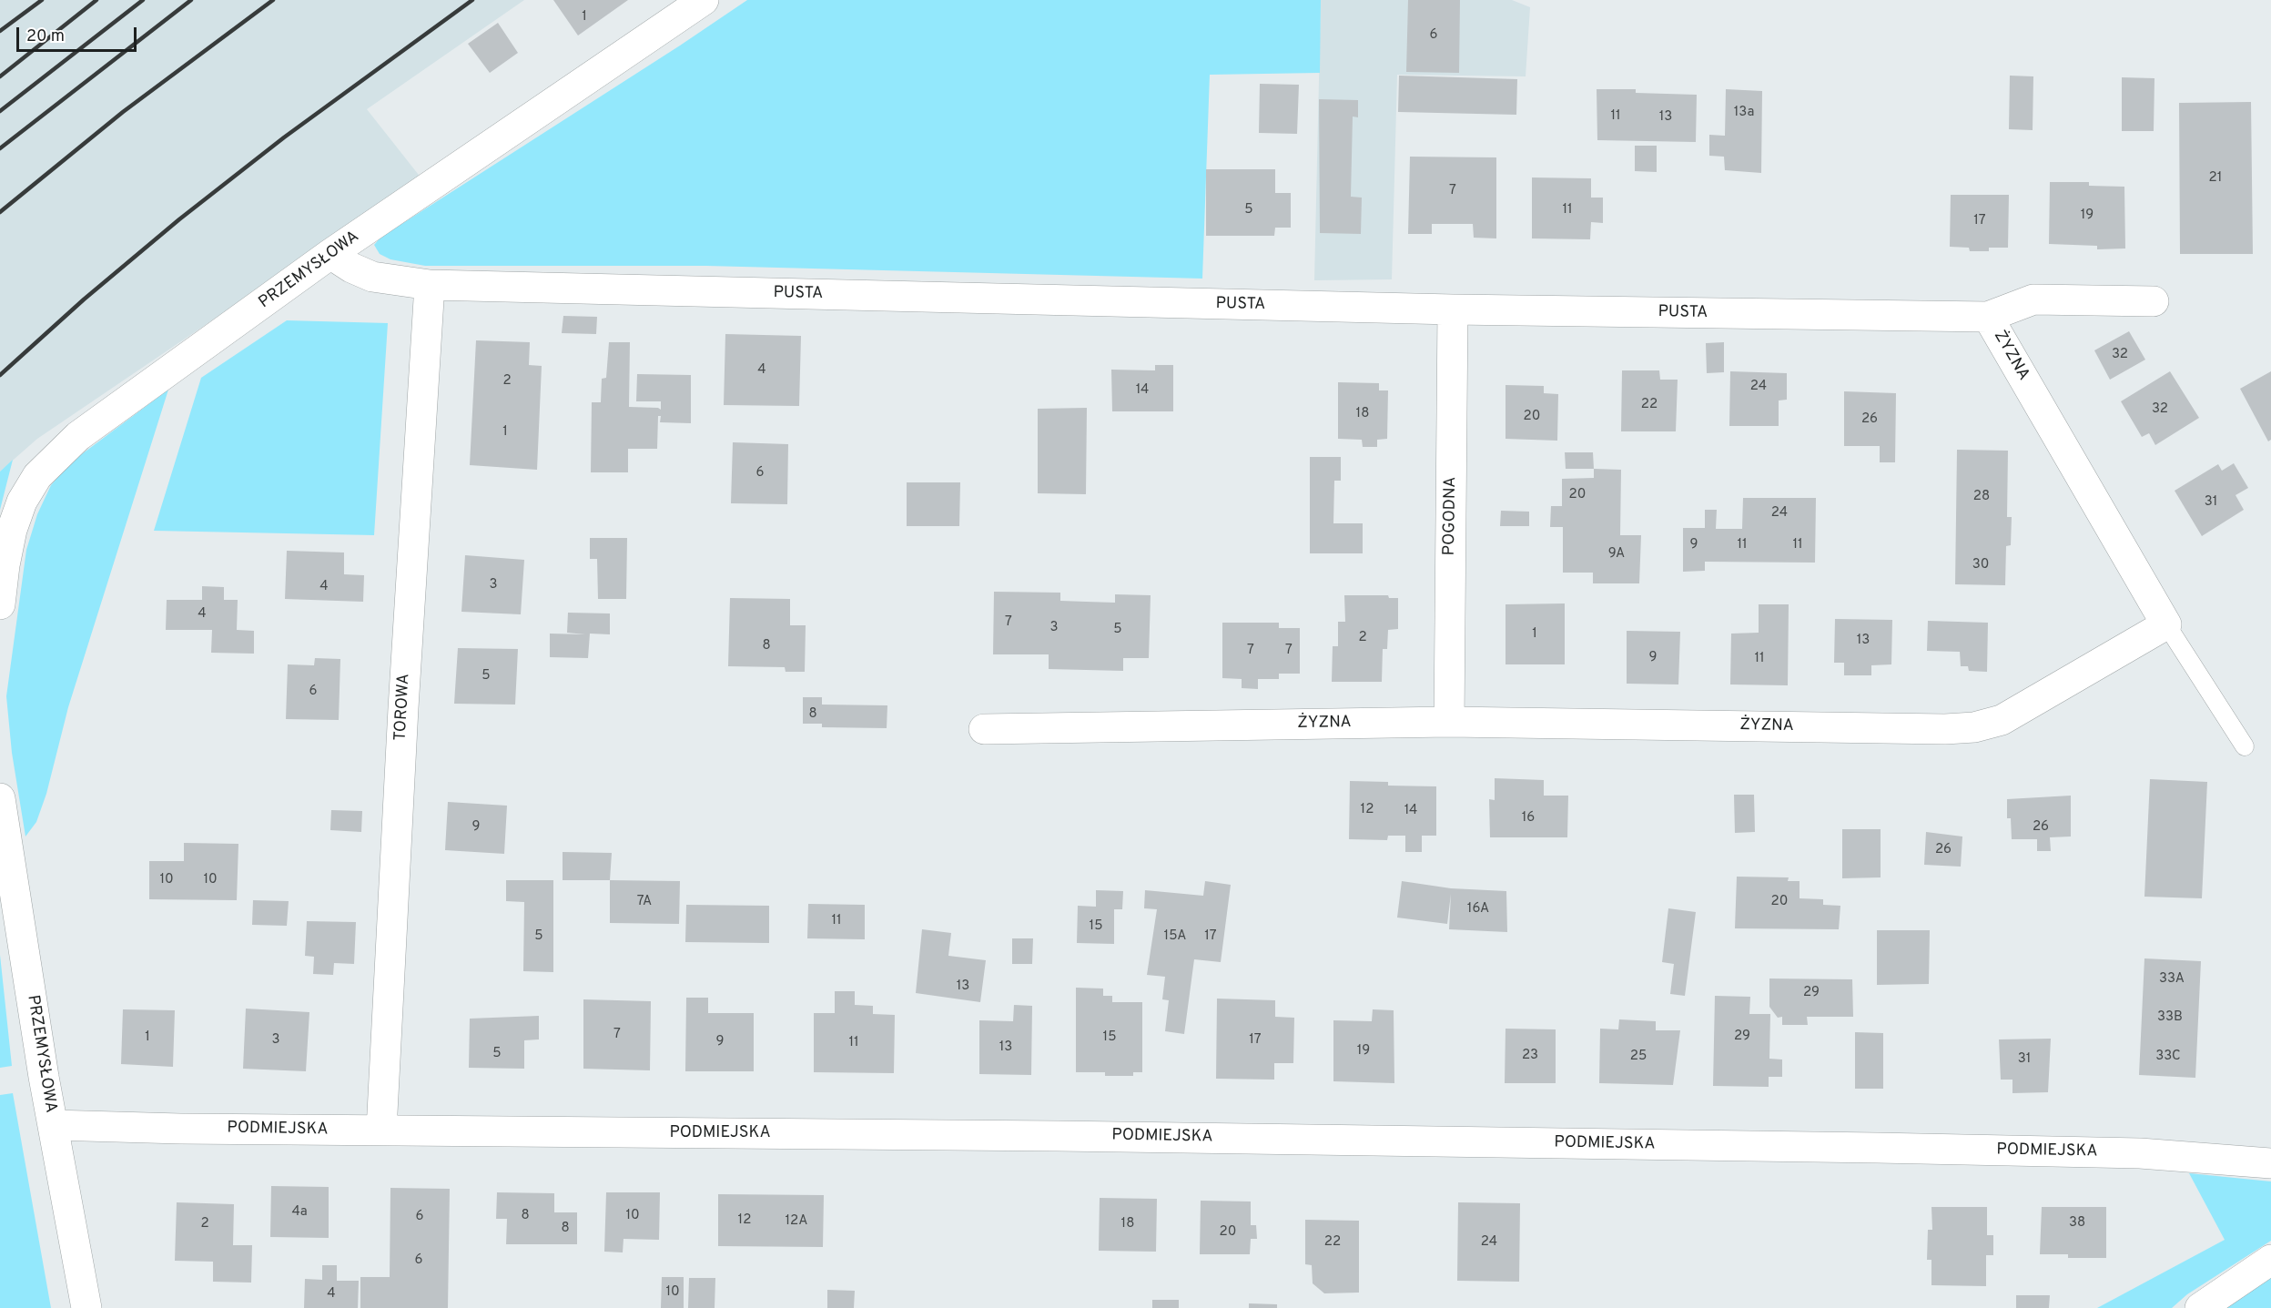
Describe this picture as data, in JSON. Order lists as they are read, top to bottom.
{
  "streets": {
    "street": [
      "PRZEMYSŁOWA",
      "PUSTA",
      "ŻYZNA",
      "POGODNA",
      "TOROWA",
      "PODMIEJSKA"
    ]
  },
  "crossings": [
    ["PRZEMYSŁOWA", "PUSTA"],
    ["PRZEMYSŁOWA", "PODMIEJSKA"],
    ["PUSTA", "ŻYZNA"],
    ["PUSTA", "POGODNA"],
    ["PUSTA", "TOROWA"],
    ["ŻYZNA", "POGODNA"],
    ["TOROWA", "PODMIEJSKA"]
  ],
  "house_numbers": [
    "1",
    "6",
    "13a",
    "11",
    "13",
    "21",
    "7",
    "5",
    "11",
    "19",
    "17",
    "32",
    "4",
    "2",
    "24",
    "14",
    "22",
    "32",
    "18",
    "20",
    "26",
    "1",
    "6",
    "20",
    "28",
    "31",
    "24",
    "9",
    "11",
    "11",
    "9A",
    "30",
    "3",
    "4",
    "4",
    "7",
    "3",
    "5",
    "1",
    "2",
    "13",
    "8",
    "7",
    "7",
    "9",
    "11",
    "5",
    "6",
    "8",
    "12",
    "14",
    "16",
    "9",
    "26",
    "26",
    "10",
    "10",
    "7A",
    "20",
    "16A",
    "11",
    "15",
    "5",
    "15A",
    "17",
    "33A",
    "13",
    "29",
    "33B",
    "7",
    "29",
    "1",
    "15",
    "3",
    "17",
    "9",
    "11",
    "13",
    "19",
    "5",
    "23",
    "25",
    "33C",
    "31",
    "4a",
    "8",
    "10",
    "6",
    "12",
    "12A",
    "38",
    "2",
    "18",
    "8",
    "20",
    "22",
    "24",
    "6",
    "10",
    "4"
  ],
  "scale_bar": "20 m"
}
